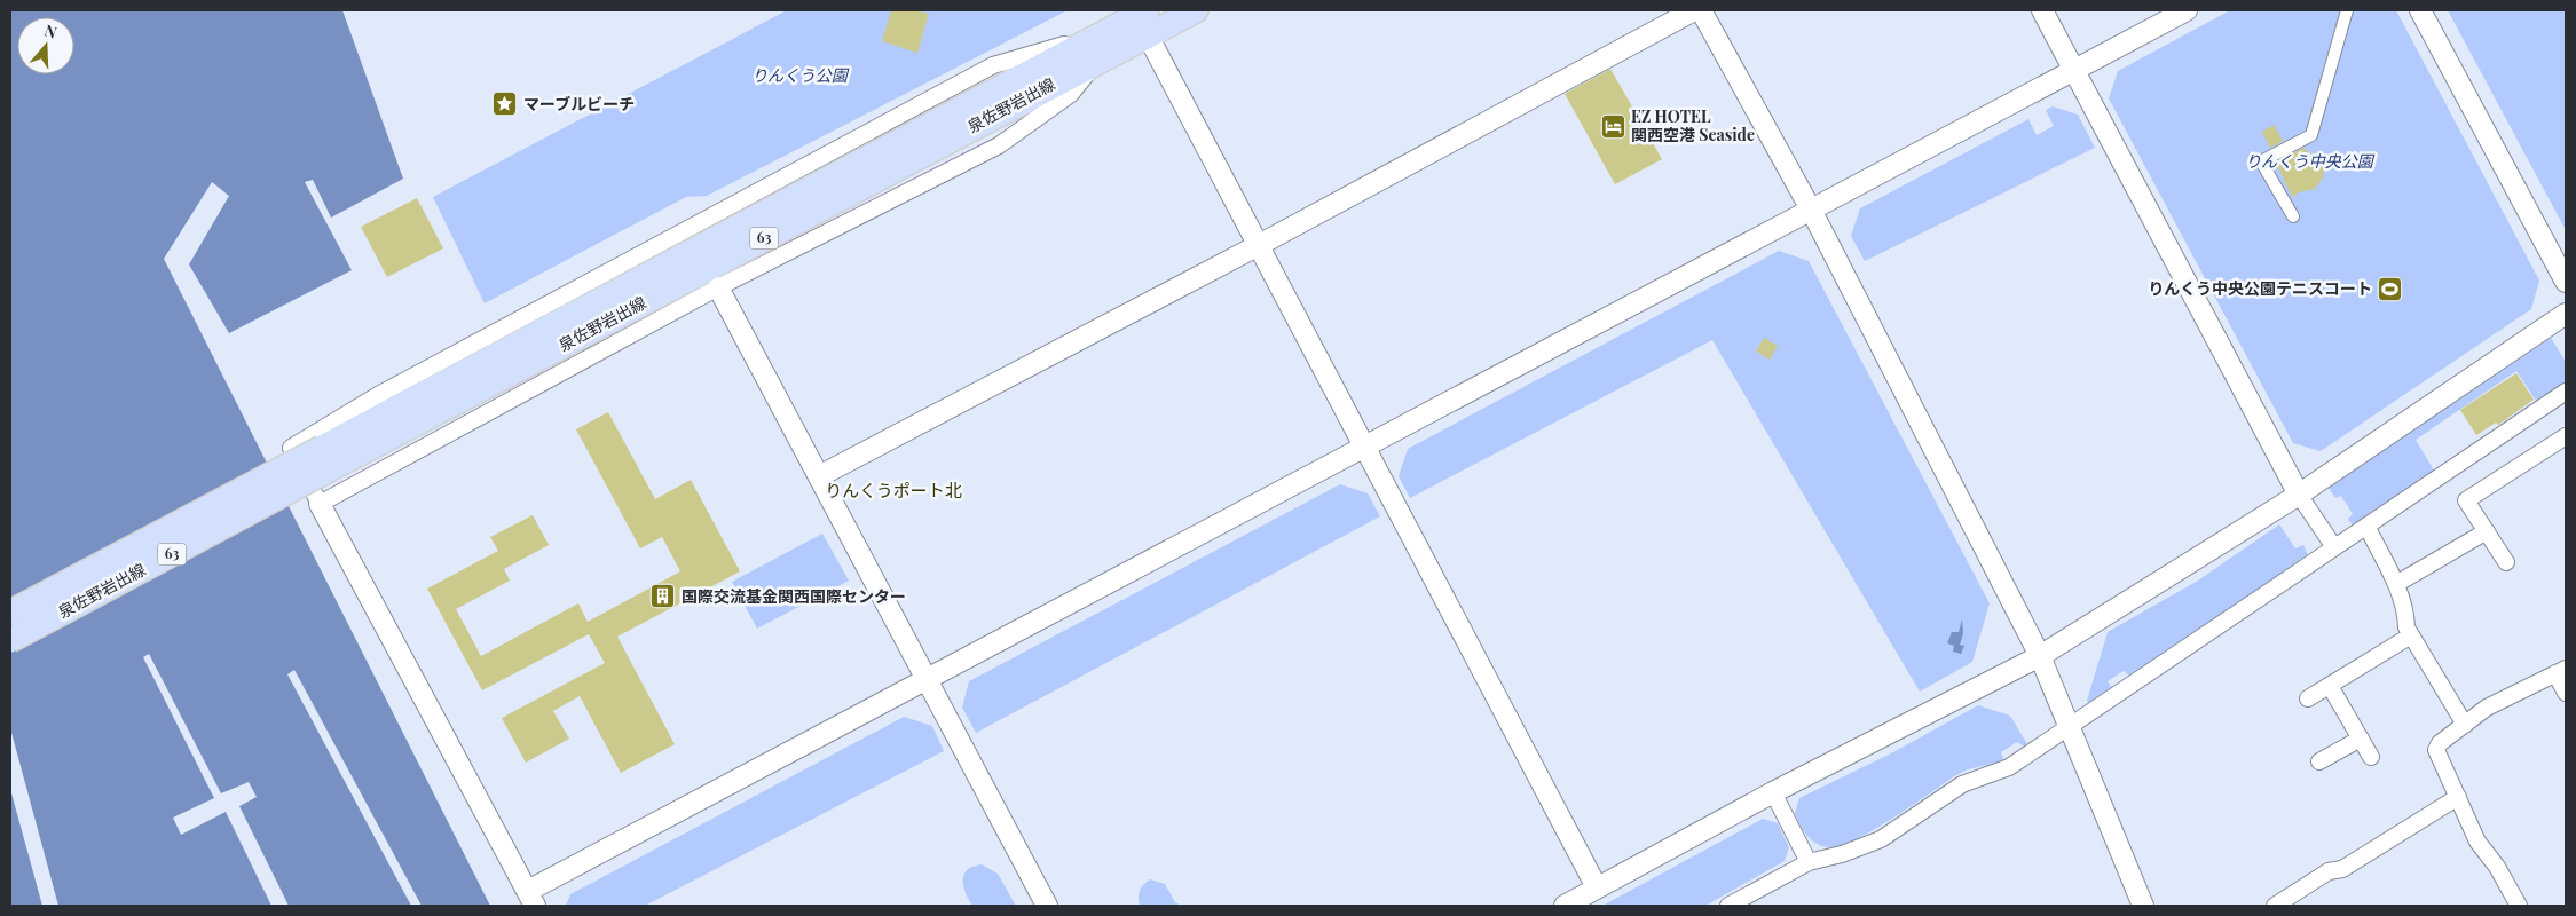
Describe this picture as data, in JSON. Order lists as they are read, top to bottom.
{
  "streets": {
    "main road": ["泉佐野岩出線", "63"]
  },
  "districts": ["りんくうポート北"],
  "parks": ["りんくう公園", "りんくう中央公園"],
  "places": {
    "place": ["マーブルビーチ"],
    "hotel": ["EZ HOTEL 関西空港 Seaside"],
    "sports": ["りんくう中央公園テニスコート"],
    "building": ["国際交流基金関西国際センター"]
  },
  "north": "top"
}
